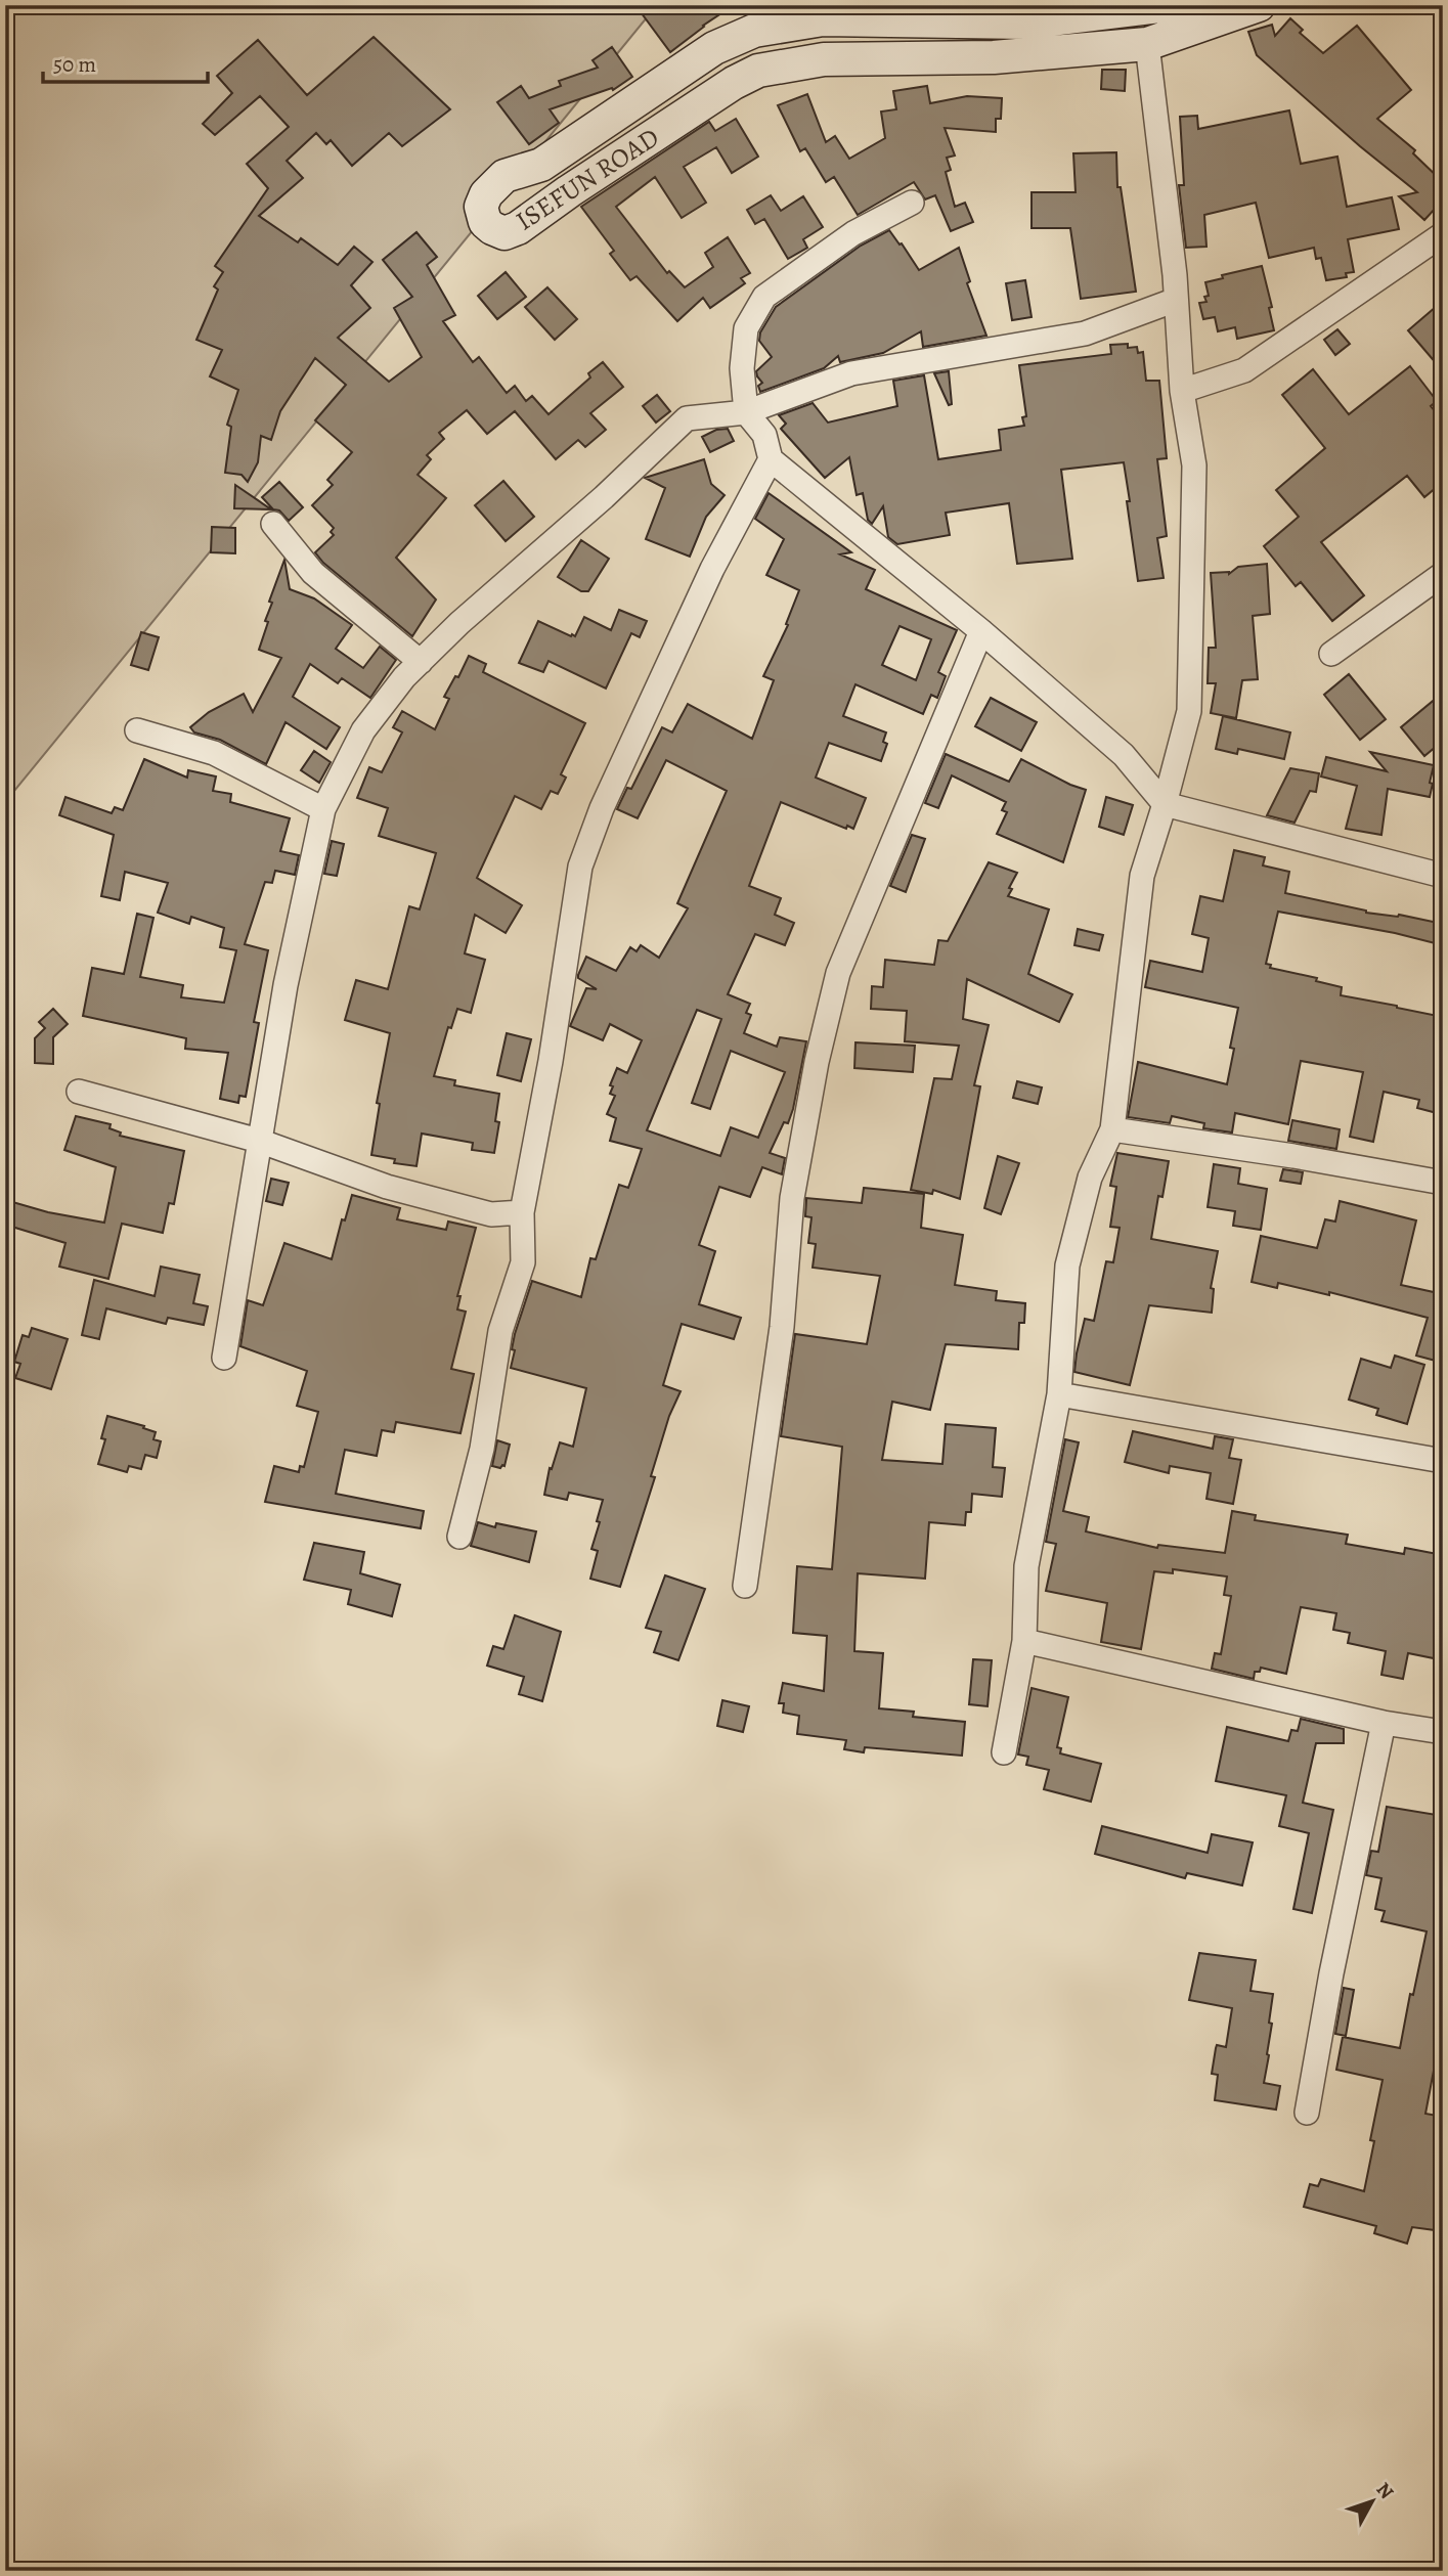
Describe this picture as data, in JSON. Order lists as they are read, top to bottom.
{
  "streets": {
    "street": ["ISEFUN ROAD"]
  },
  "scale_bar": "50 m",
  "north": "top right"
}
